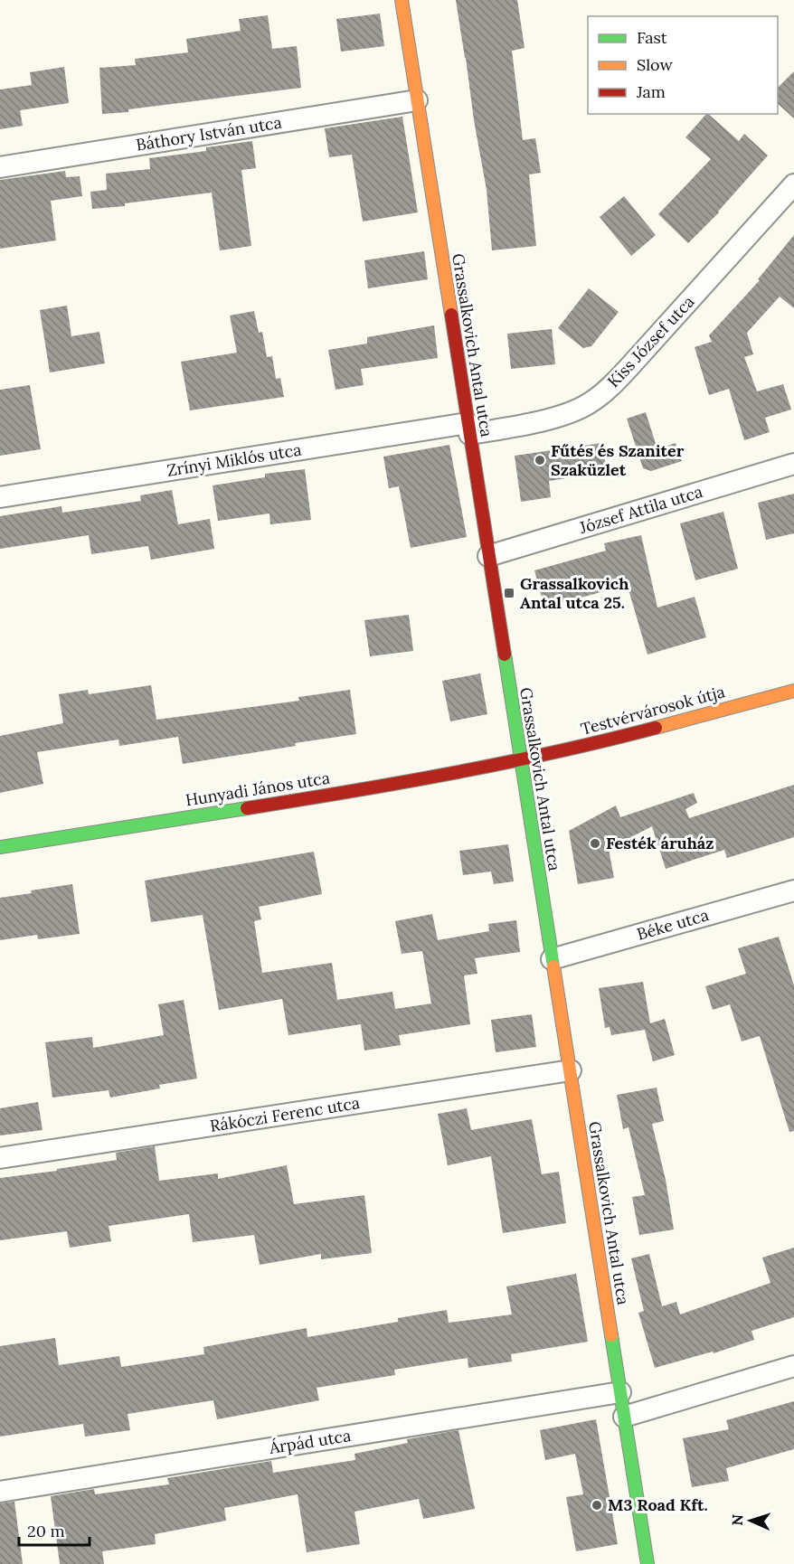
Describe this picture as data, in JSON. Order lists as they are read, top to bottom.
{
  "streets": {
    "street": [
      "Báthory István utca",
      "Kiss József utca",
      "Grassalkovich Antal utca",
      "Zrínyi Miklós utca",
      "József Attila utca",
      "Testvérvárosok útja",
      "Hunyadi János utca",
      "Béke utca",
      "Rákóczi Ferenc utca",
      "Árpád utca"
    ]
  },
  "crossings": [
    ["Báthory István utca", "Grassalkovich Antal utca"],
    ["Kiss József utca", "Grassalkovich Antal utca"],
    ["Kiss József utca", "Zrínyi Miklós utca"],
    ["Grassalkovich Antal utca", "Zrínyi Miklós utca"],
    ["Grassalkovich Antal utca", "József Attila utca"],
    ["Grassalkovich Antal utca", "Testvérvárosok útja"],
    ["Grassalkovich Antal utca", "Hunyadi János utca"],
    ["Grassalkovich Antal utca", "Béke utca"],
    ["Grassalkovich Antal utca", "Rákóczi Ferenc utca"],
    ["Grassalkovich Antal utca", "Árpád utca"],
    ["Testvérvárosok útja", "Hunyadi János utca"]
  ],
  "places": {
    "other": ["Fűtés és Szaniter Szaküzlet", "Festék áruház", "M3 Road Kft."],
    "transit": ["Grassalkovich Antal utca 25."]
  },
  "legend": ["Fast", "Slow", "Jam"],
  "scale_bar": "20 m",
  "north": "left"
}
